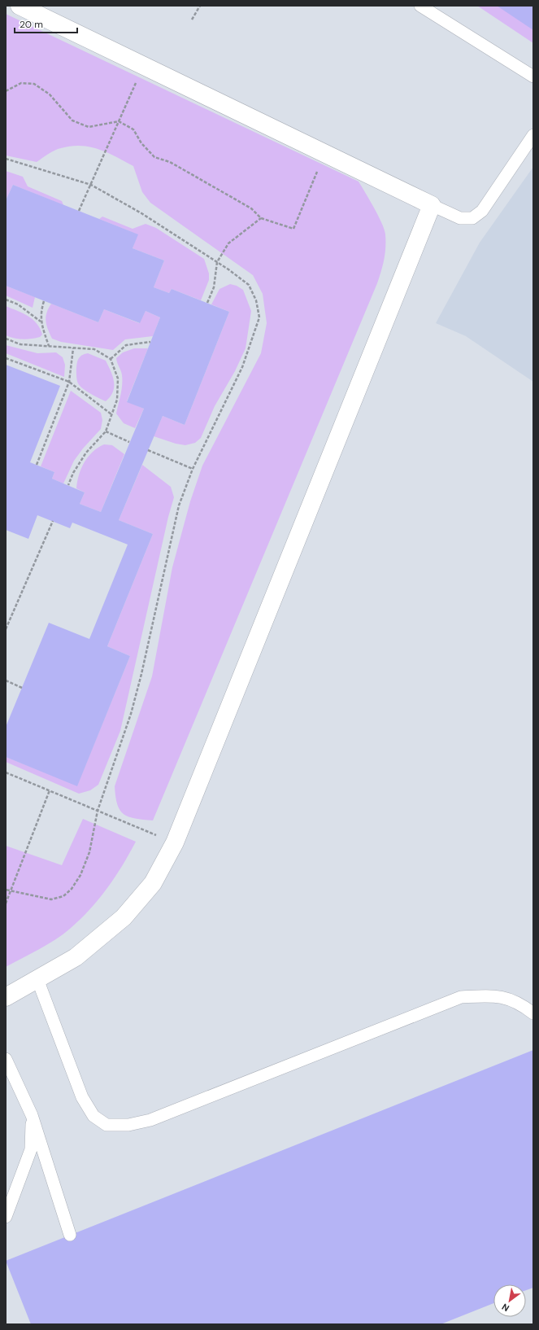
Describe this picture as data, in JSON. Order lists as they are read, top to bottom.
{
  "scale_bar": "20 m",
  "north": "bottom left"
}
